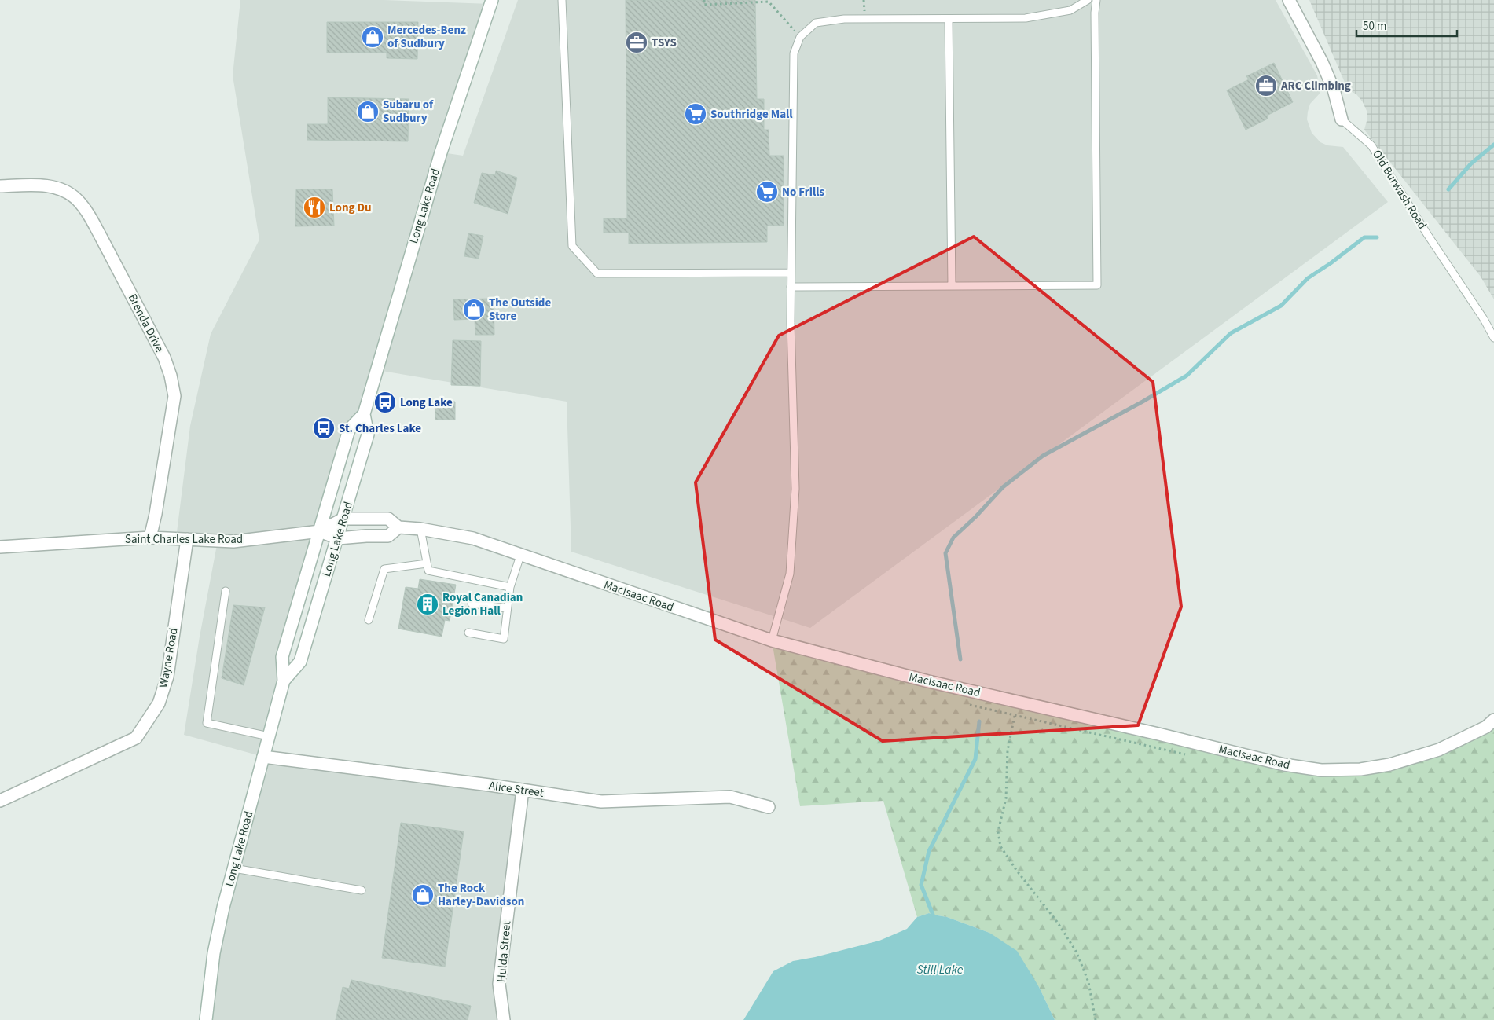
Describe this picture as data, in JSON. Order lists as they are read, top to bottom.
{
  "streets": {
    "street": [
      "Old Burwash Road",
      "Long Lake Road",
      "Brenda Drive",
      "Saint Charles Lake Road",
      "MacIsaac Road",
      "Wayne Road",
      "Alice Street",
      "Hulda Street"
    ]
  },
  "crossings": [
    ["Long Lake Road", "Saint Charles Lake Road"],
    ["Long Lake Road", "MacIsaac Road"],
    ["Long Lake Road", "Alice Street"],
    ["Brenda Drive", "Saint Charles Lake Road"],
    ["Saint Charles Lake Road", "MacIsaac Road"],
    ["Saint Charles Lake Road", "Wayne Road"],
    ["Alice Street", "Hulda Street"]
  ],
  "water": ["Still Lake"],
  "places": {
    "shop": [
      "Mercedes-Benz of Sudbury",
      "Subaru of Sudbury",
      "The Outside Store",
      "The Rock Harley-Davidson"
    ],
    "office": ["TSYS", "ARC Climbing"],
    "supermarket": ["Southridge Mall", "No Frills"],
    "restaurant": ["Long Du"],
    "bus stop": ["Long Lake", "St. Charles Lake"],
    "building": ["Royal Canadian Legion Hall"]
  },
  "scale_bar": "50 m"
}
